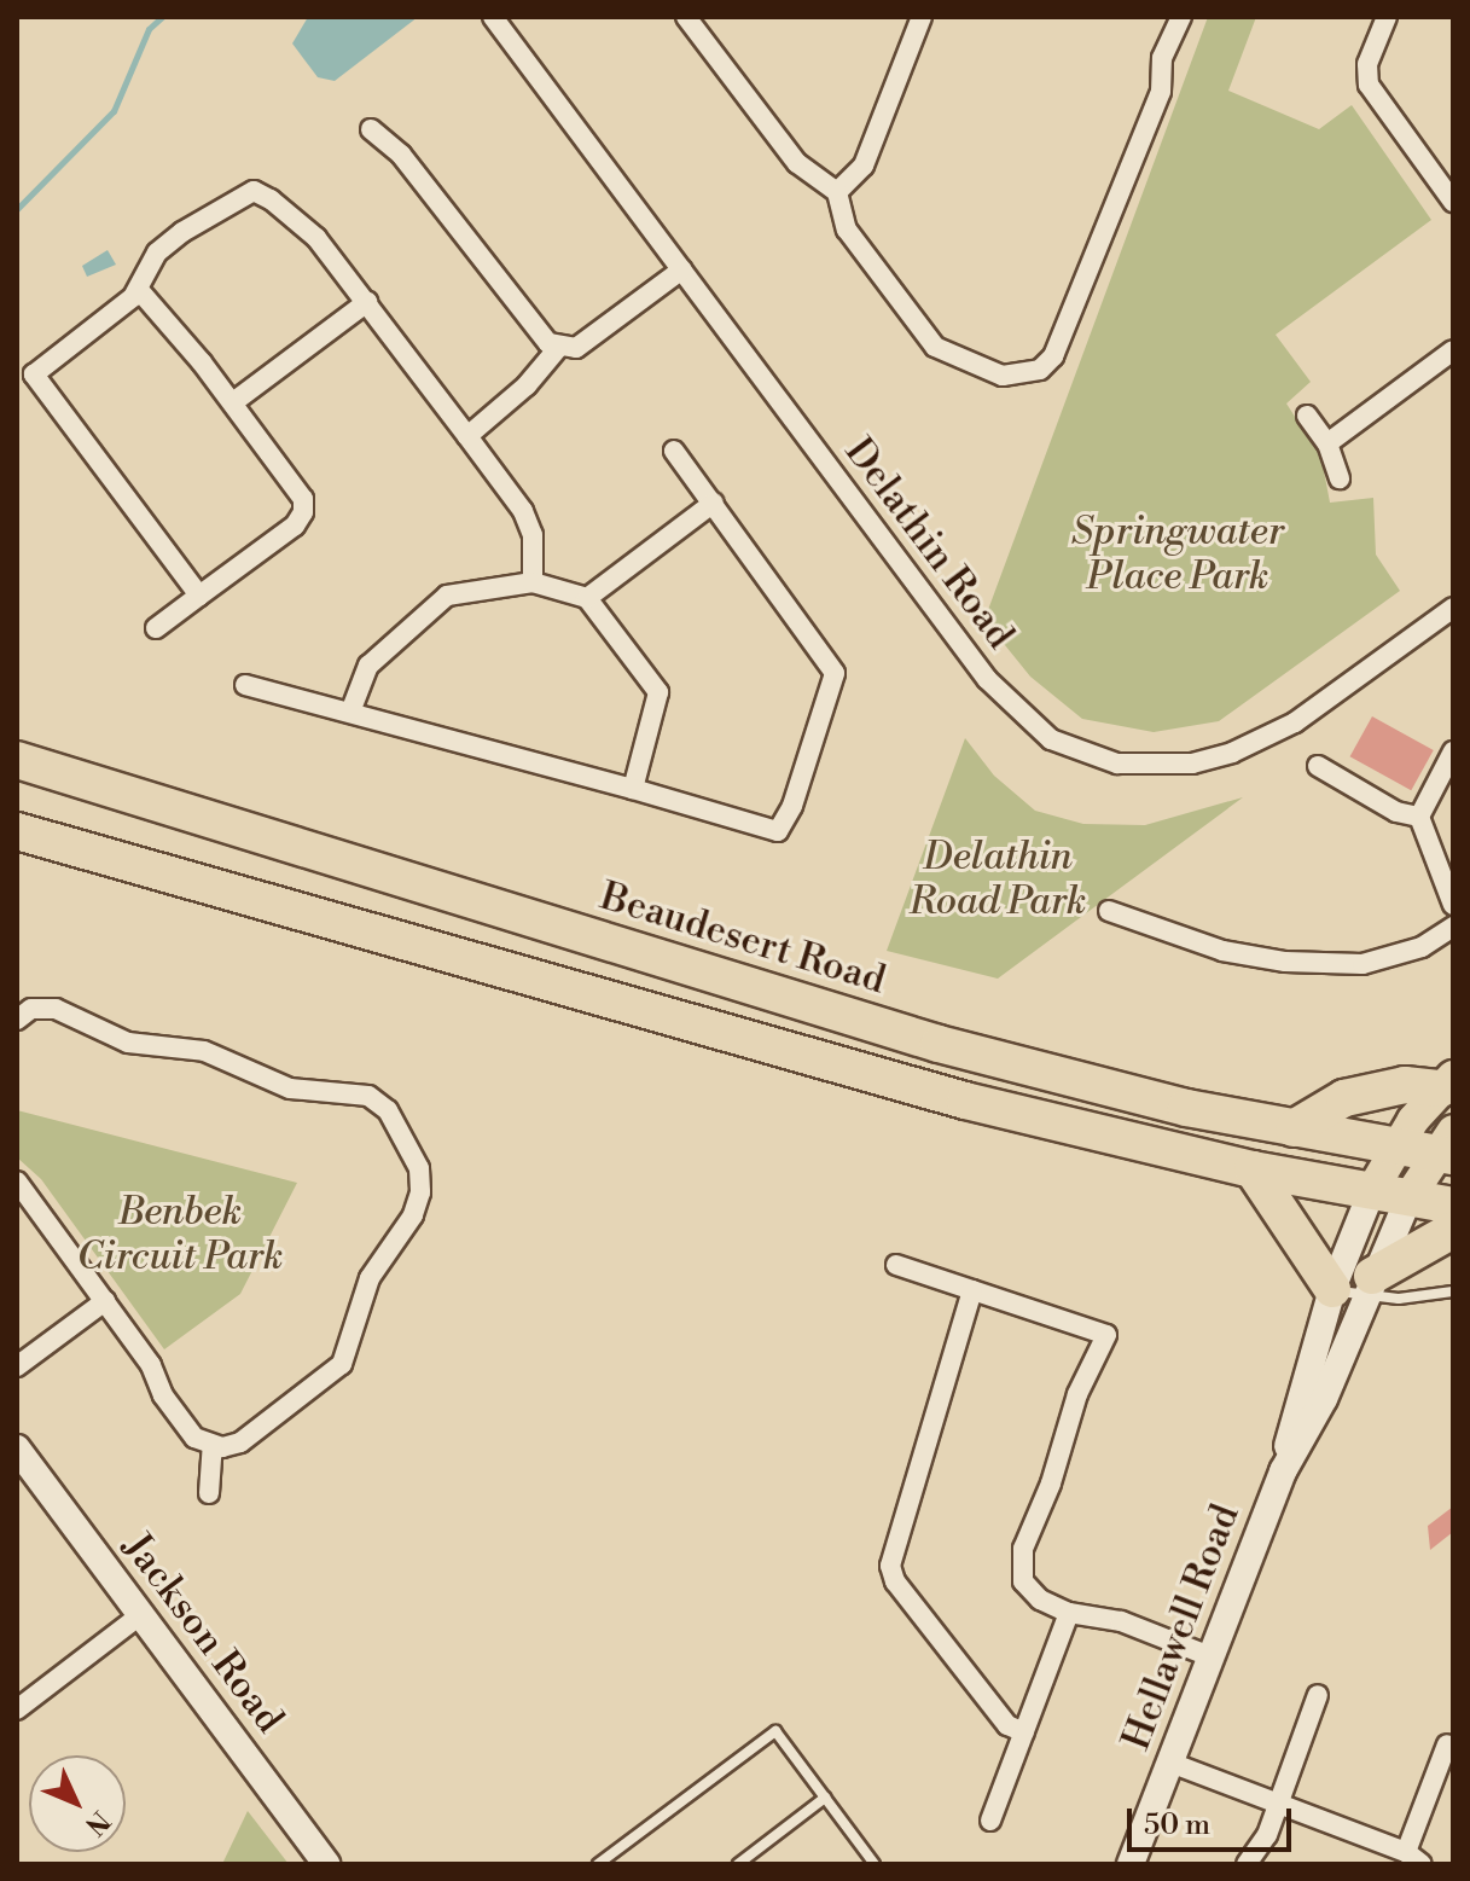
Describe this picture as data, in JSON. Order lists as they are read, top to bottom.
{
  "streets": {
    "highway": ["Beaudesert Road"],
    "street": ["Delathin Road", "Hellawell Road", "Jackson Road"]
  },
  "parks": ["Springwater Place Park", "Delathin Road Park", "Benbek Circuit Park"],
  "scale_bar": "50 m",
  "north": "bottom right"
}
